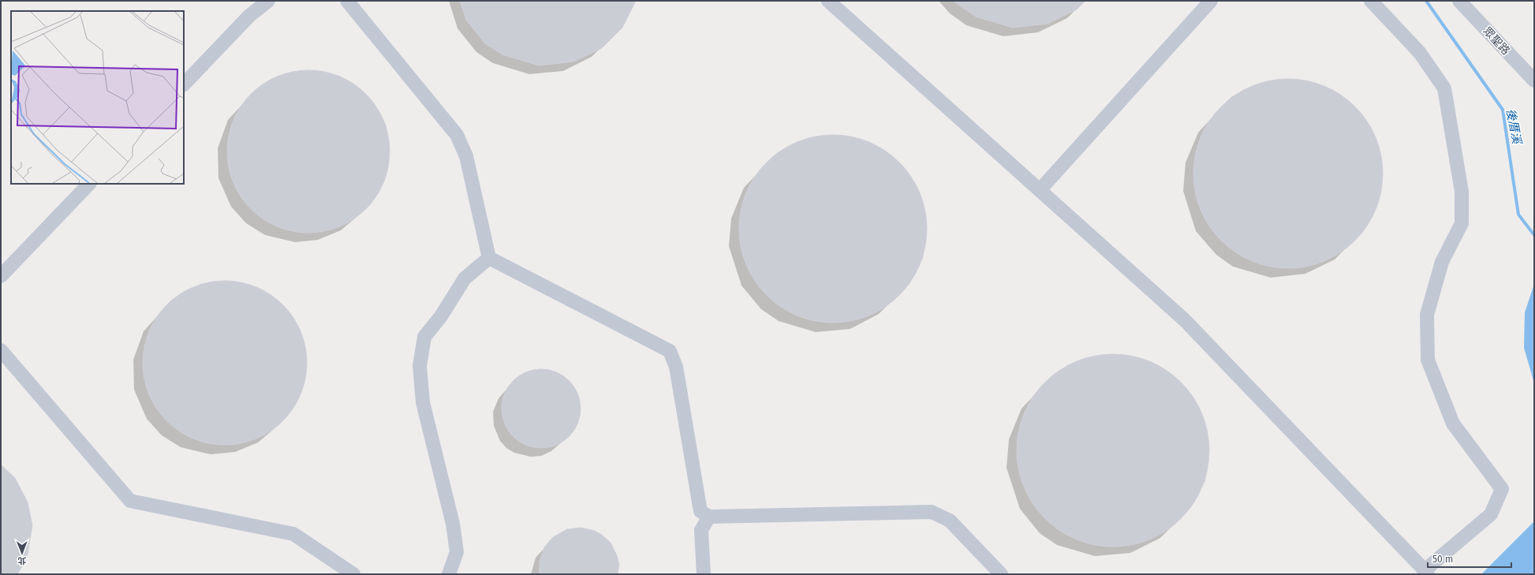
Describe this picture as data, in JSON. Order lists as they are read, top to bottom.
{
  "streets": {
    "street": ["眾聖路"]
  },
  "water": ["後厝溪"],
  "scale_bar": "50 m",
  "north": "bottom"
}
